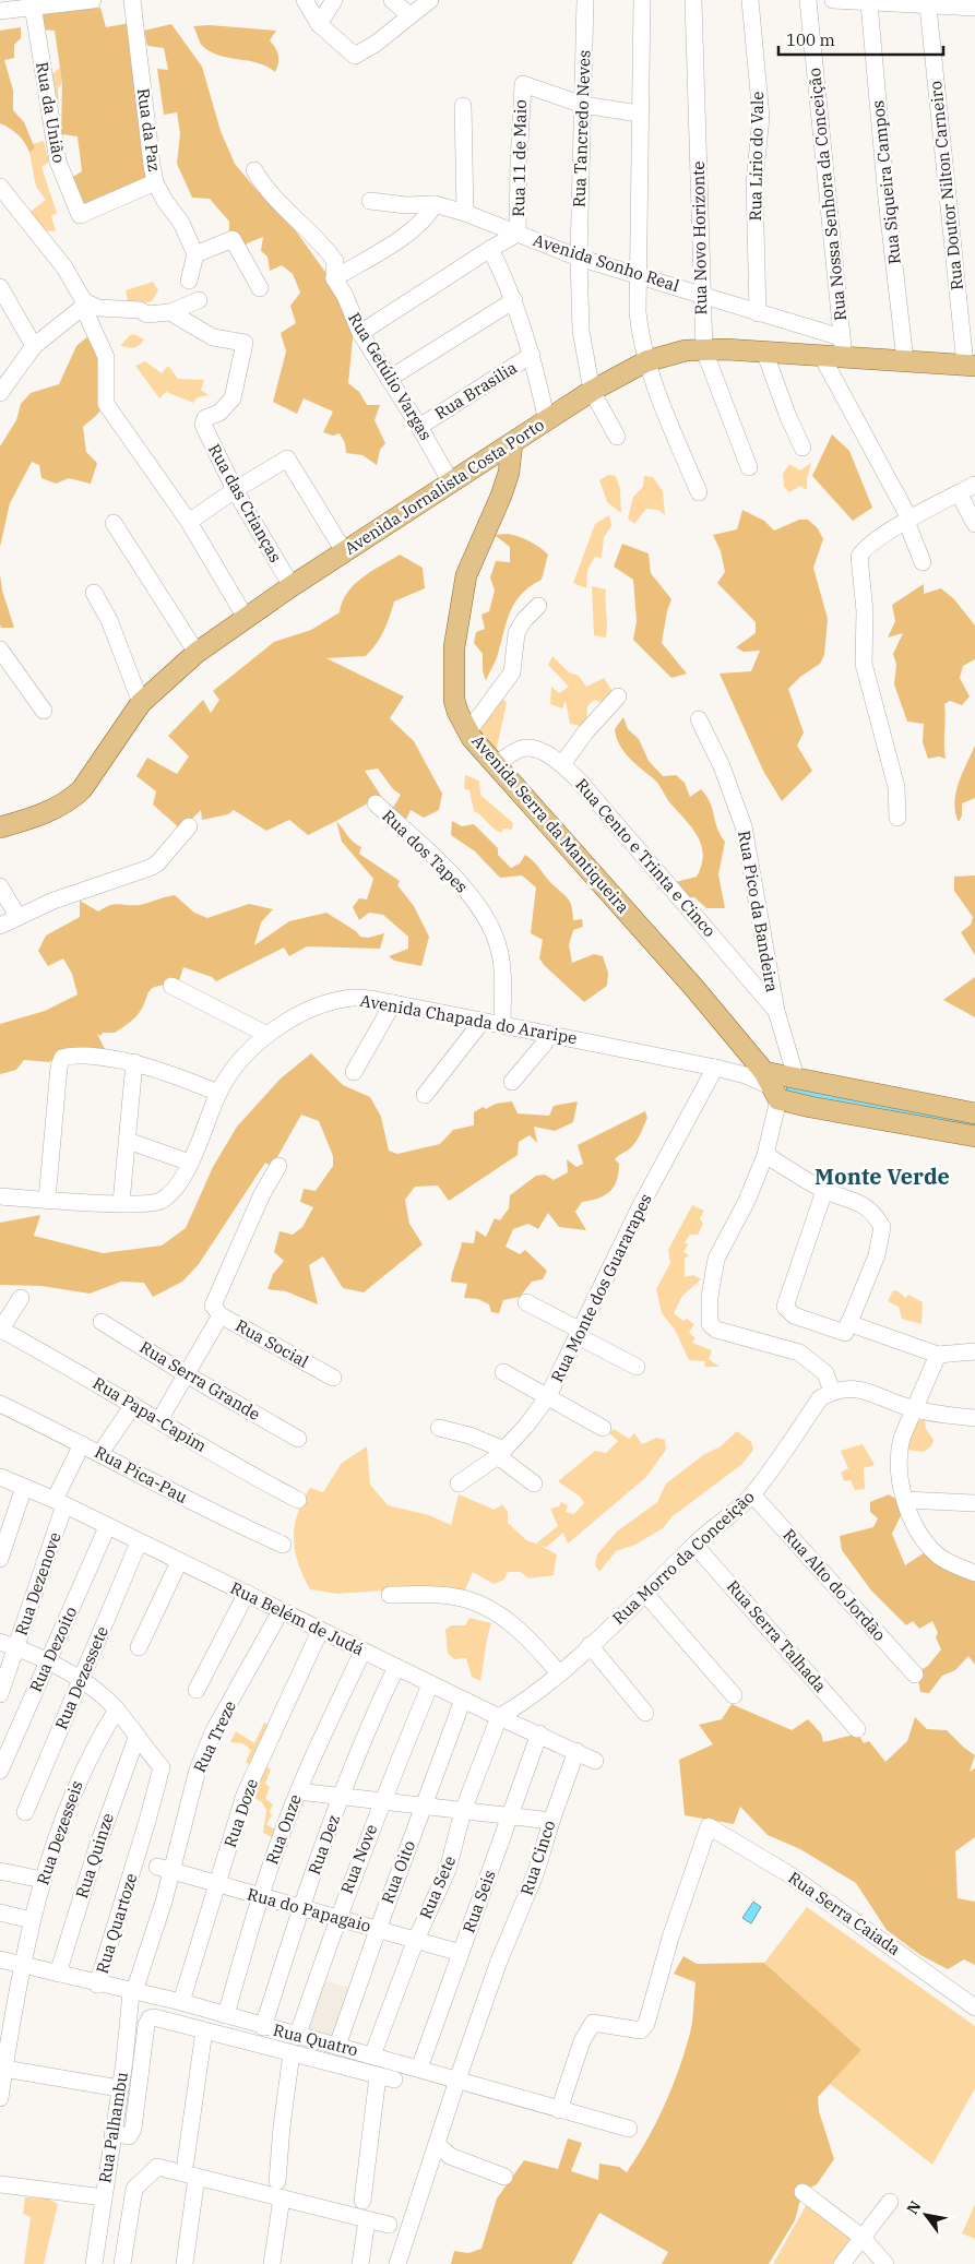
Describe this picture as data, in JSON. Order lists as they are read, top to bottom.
{
  "streets": {
    "main road": ["Avenida Jornalista Costa Porto", "Avenida Serra da Mantiqueira", "Avenida Chapada do Araripe"],
    "street": [
      "Rua da União",
      "Rua Tancredo Neves",
      "Rua da Paz",
      "Rua Lírio do Vale",
      "Rua 11 de Maio",
      "Rua Siqueira Campos",
      "Rua Doutor Nilton Carneiro",
      "Rua Nossa Senhora da Conceição",
      "Rua Novo Horizonte",
      "Avenida Sonho Real",
      "Rua Getúlio Vargas",
      "Rua Brasilia",
      "Rua das Crianças",
      "Rua dos Tapes",
      "Rua Cento e Trinta e Cinco",
      "Rua Pico da Bandeira",
      "Rua Monte dos Guararapes",
      "Rua Social",
      "Rua Serra Grande",
      "Rua Papa-Capim",
      "Rua Pica-Pau",
      "Rua Morro da Conceição",
      "Rua Dezenove",
      "Rua Alto do Jordão",
      "Rua Belém de Judá",
      "Rua Serra Talhada",
      "Rua Dezoito",
      "Rua Dezessete",
      "Rua Treze",
      "Rua Doze",
      "Rua Onze",
      "Rua Dezesseis",
      "Rua Dez",
      "Rua Quinze",
      "Rua Cinco",
      "Rua Nove",
      "Rua Oito",
      "Rua Sete",
      "Rua Seis",
      "Rua do Papagaio",
      "Rua Serra Caiada",
      "Rua Quartoze",
      "Rua Quatro",
      "Rua Palhambu"
    ]
  },
  "crossings": [
    ["Rua da União", "Rua da Paz"],
    ["Rua Tancredo Neves", "Rua 11 de Maio"],
    ["Rua Tancredo Neves", "Avenida Sonho Real"],
    ["Rua Tancredo Neves", "Avenida Jornalista Costa Porto"],
    ["Rua Lírio do Vale", "Avenida Sonho Real"],
    ["Rua 11 de Maio", "Avenida Sonho Real"],
    ["Rua Siqueira Campos", "Avenida Jornalista Costa Porto"],
    ["Rua Doutor Nilton Carneiro", "Avenida Jornalista Costa Porto"],
    ["Rua Nossa Senhora da Conceição", "Avenida Sonho Real"],
    ["Rua Nossa Senhora da Conceição", "Avenida Jornalista Costa Porto"],
    ["Rua Novo Horizonte", "Avenida Sonho Real"],
    ["Rua Novo Horizonte", "Avenida Jornalista Costa Porto"],
    ["Avenida Sonho Real", "Avenida Jornalista Costa Porto"],
    ["Rua Getúlio Vargas", "Rua Brasilia"],
    ["Rua Getúlio Vargas", "Avenida Jornalista Costa Porto"],
    ["Avenida Jornalista Costa Porto", "Rua das Crianças"],
    ["Avenida Jornalista Costa Porto", "Avenida Serra da Mantiqueira"],
    ["Avenida Serra da Mantiqueira", "Rua Cento e Trinta e Cinco"],
    ["Avenida Serra da Mantiqueira", "Avenida Chapada do Araripe"],
    ["Rua dos Tapes", "Avenida Chapada do Araripe"],
    ["Rua Cento e Trinta e Cinco", "Rua Pico da Bandeira"],
    ["Rua Pico da Bandeira", "Avenida Chapada do Araripe"],
    ["Avenida Chapada do Araripe", "Rua Monte dos Guararapes"],
    ["Rua Pica-Pau", "Rua Dezenove"],
    ["Rua Morro da Conceição", "Rua Alto do Jordão"],
    ["Rua Morro da Conceição", "Rua Belém de Judá"],
    ["Rua Morro da Conceição", "Rua Serra Talhada"],
    ["Rua Morro da Conceição", "Rua Sete"],
    ["Rua Dezenove", "Rua Belém de Judá"],
    ["Rua Belém de Judá", "Rua Dezoito"],
    ["Rua Belém de Judá", "Rua Dezessete"],
    ["Rua Belém de Judá", "Rua Treze"],
    ["Rua Belém de Judá", "Rua Doze"],
    ["Rua Belém de Judá", "Rua Onze"],
    ["Rua Belém de Judá", "Rua Dez"],
    ["Rua Belém de Judá", "Rua Cinco"],
    ["Rua Belém de Judá", "Rua Nove"],
    ["Rua Belém de Judá", "Rua Oito"],
    ["Rua Belém de Judá", "Rua Sete"],
    ["Rua Belém de Judá", "Rua Seis"],
    ["Rua Treze", "Rua do Papagaio"],
    ["Rua Doze", "Rua do Papagaio"],
    ["Rua Doze", "Rua Quatro"],
    ["Rua Onze", "Rua do Papagaio"],
    ["Rua Onze", "Rua Quatro"],
    ["Rua Dezesseis", "Rua Quatro"],
    ["Rua Dez", "Rua do Papagaio"],
    ["Rua Dez", "Rua Quatro"],
    ["Rua Quinze", "Rua Quartoze"],
    ["Rua Quinze", "Rua Quatro"],
    ["Rua Cinco", "Rua Quatro"],
    ["Rua Nove", "Rua do Papagaio"],
    ["Rua Nove", "Rua Quatro"],
    ["Rua Oito", "Rua do Papagaio"],
    ["Rua Oito", "Rua Quatro"],
    ["Rua Sete", "Rua do Papagaio"],
    ["Rua Sete", "Rua Quatro"],
    ["Rua Seis", "Rua do Papagaio"],
    ["Rua Seis", "Rua Quatro"],
    ["Rua Serra Caiada", "Rua Quatro"],
    ["Rua Quartoze", "Rua Quatro"],
    ["Rua Quatro", "Rua Palhambu"]
  ],
  "districts": ["Monte Verde"],
  "scale_bar": "100 m",
  "north": "top left"
}
